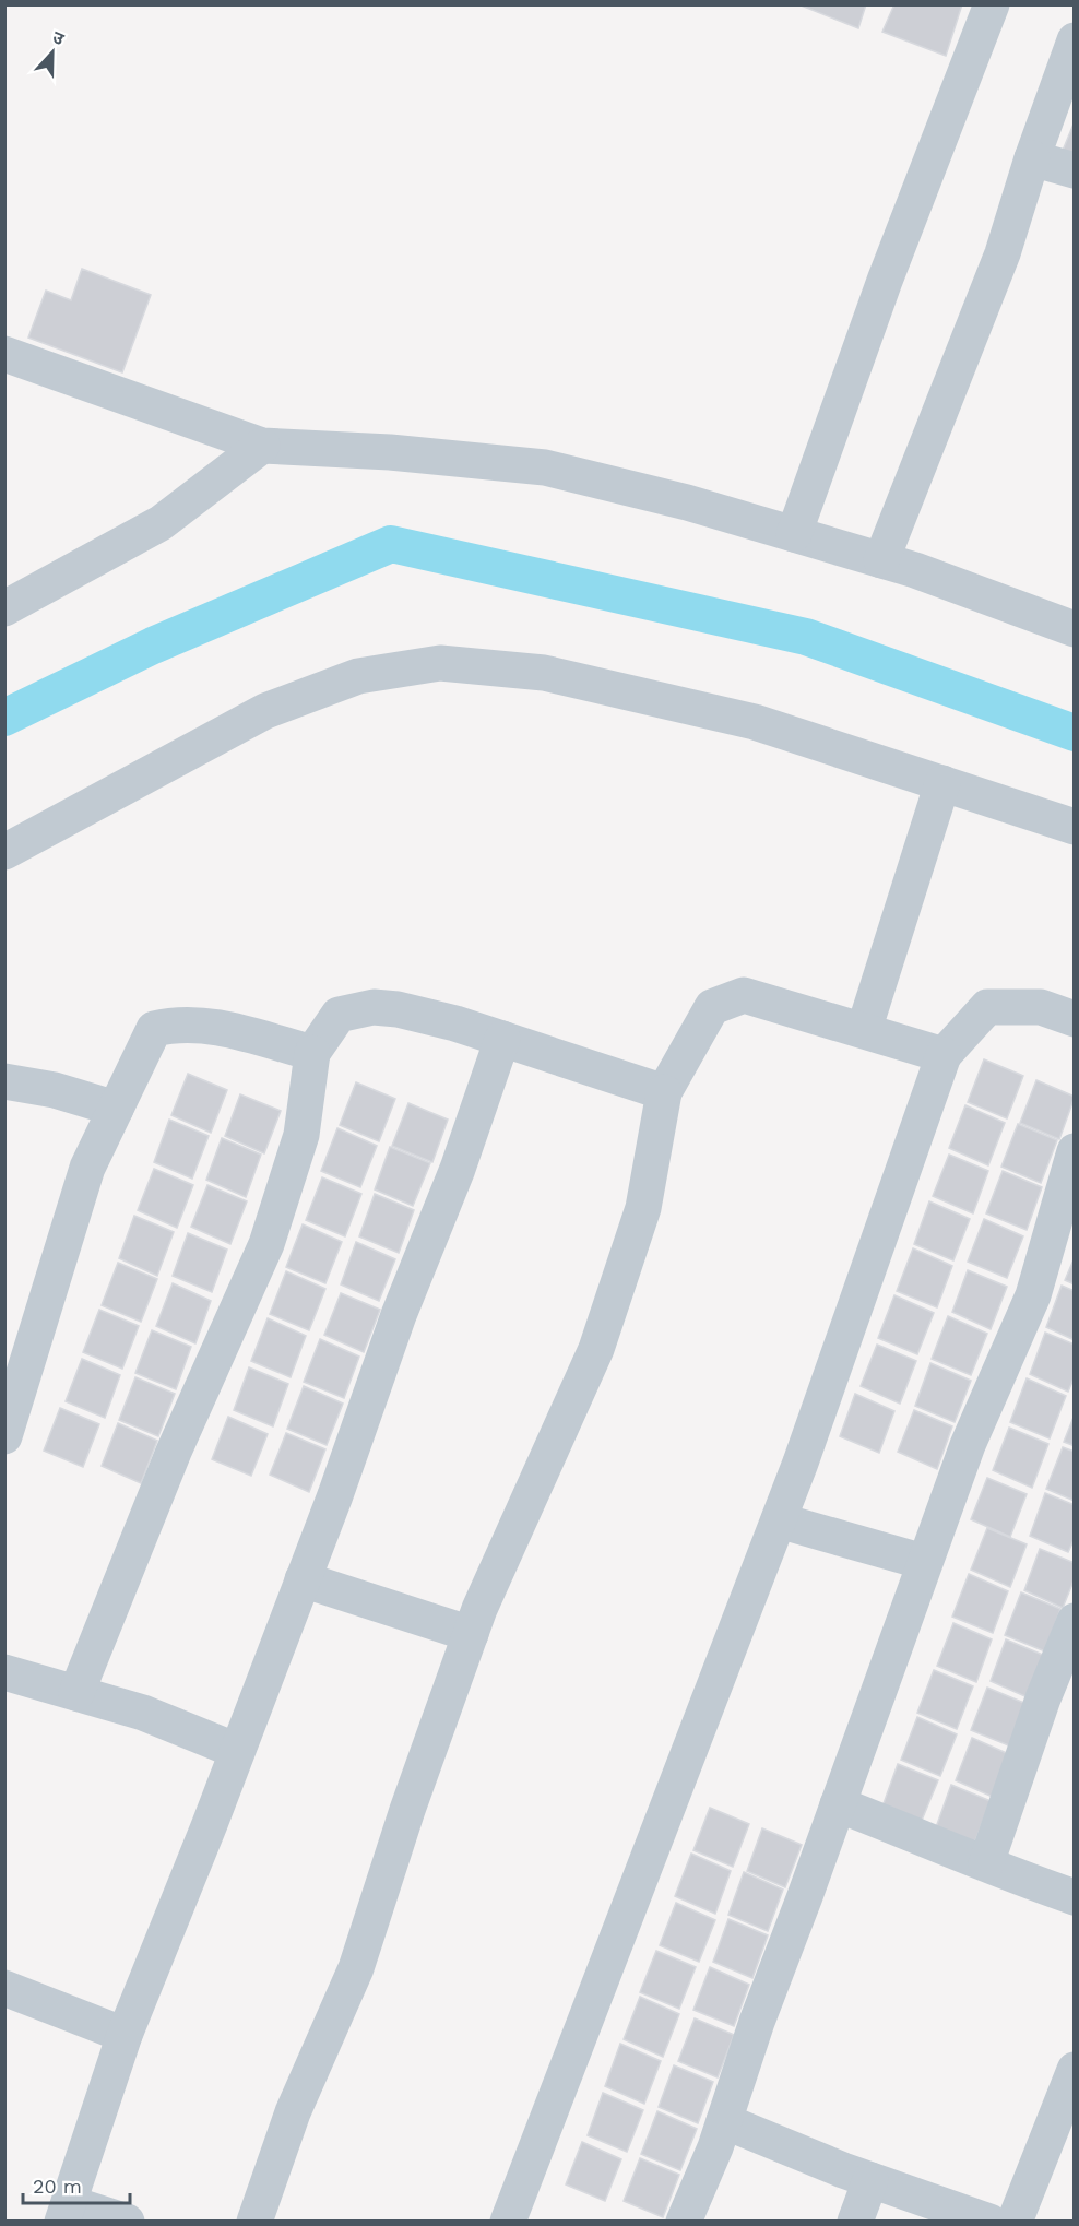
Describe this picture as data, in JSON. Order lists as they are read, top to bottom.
{
  "scale_bar": "20 m",
  "north": "top"
}
